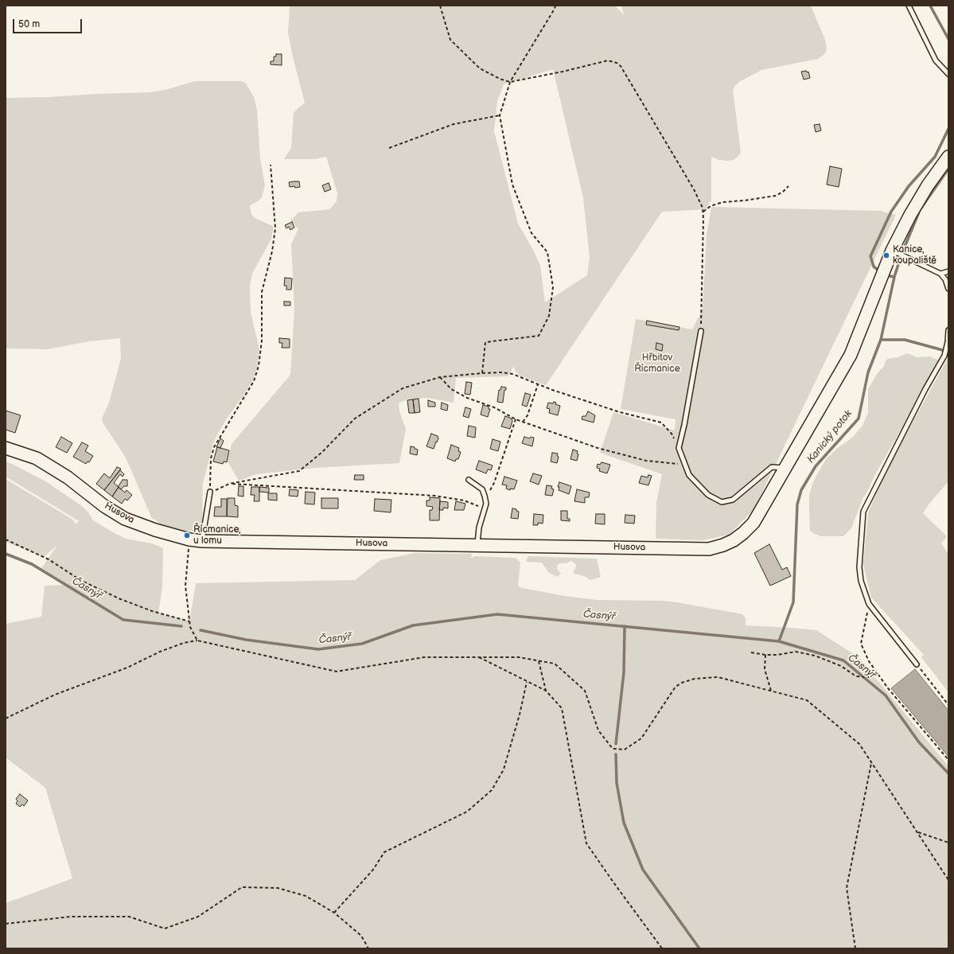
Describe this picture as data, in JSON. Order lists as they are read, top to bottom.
{
  "streets": {
    "main road": ["Husova"]
  },
  "water": ["Kanický potok", "Časnýř"],
  "parks": ["Hřbitov Řícmanice"],
  "places": ["Kanice, koupaliště", "Řícmanice, u lomu"],
  "scale_bar": "50 m"
}
